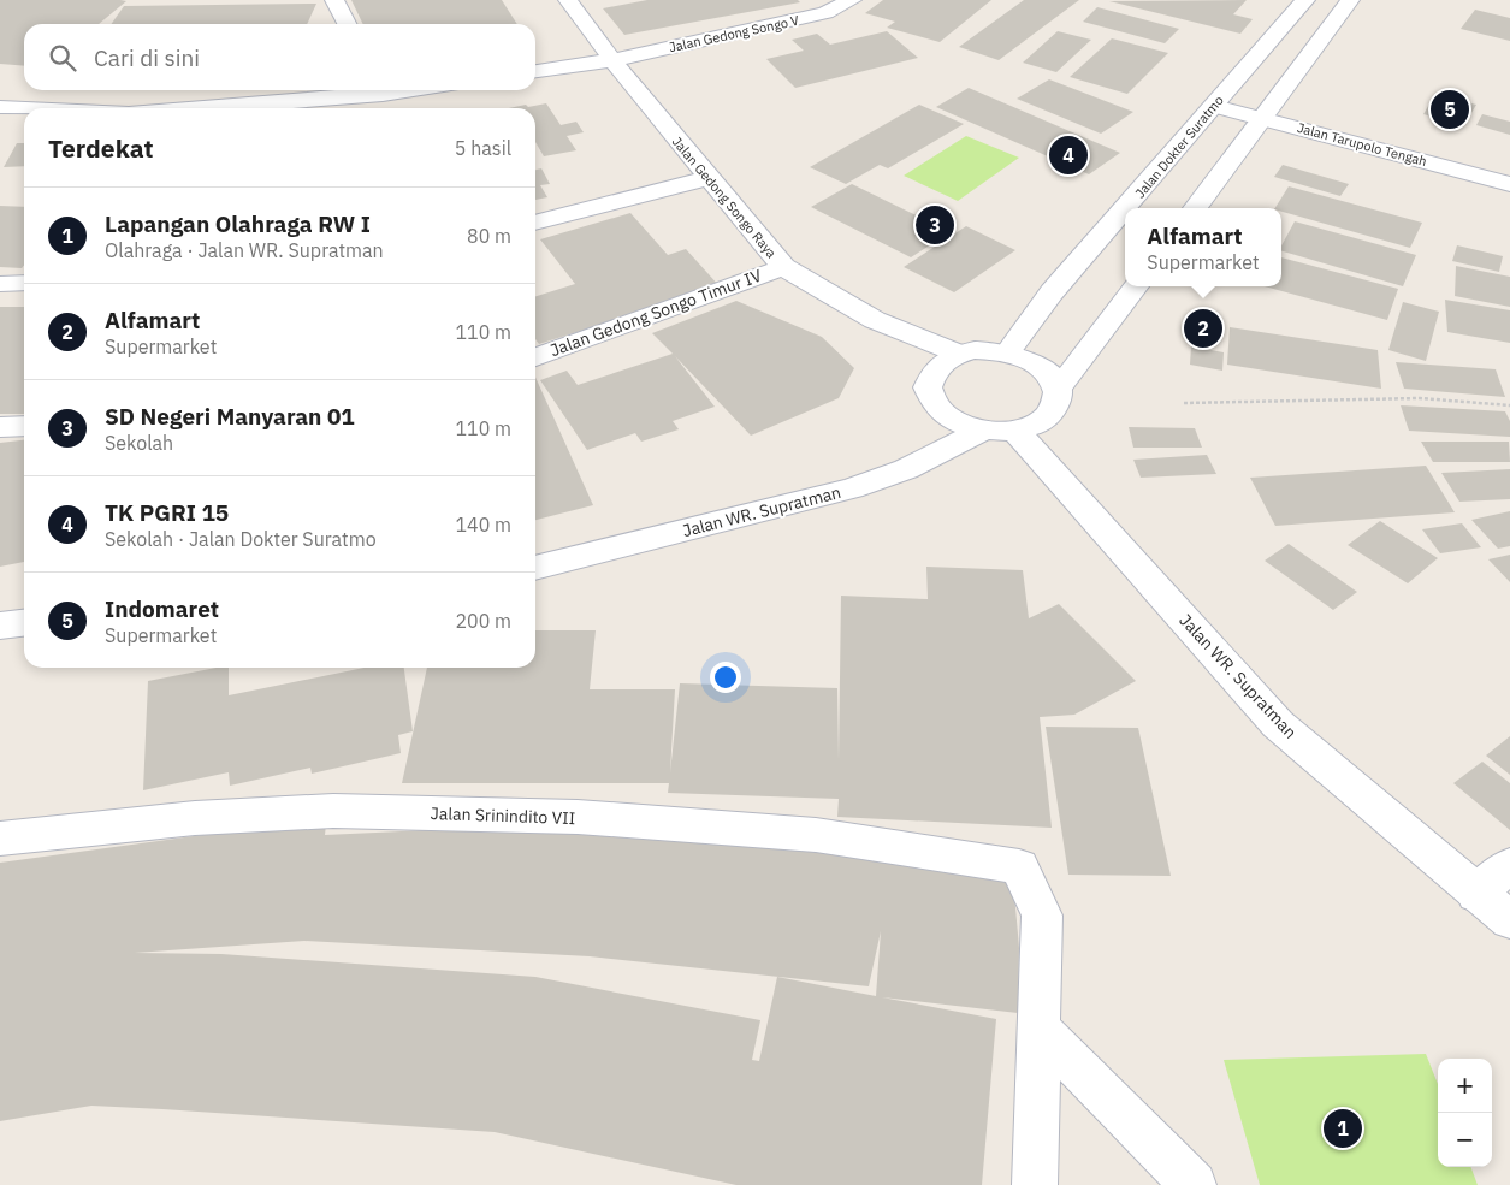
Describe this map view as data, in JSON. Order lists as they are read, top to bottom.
{
  "streets": {
    "street": [
      "Jalan Gedong Songo V",
      "Jalan Tarupolo Tengah",
      "Jalan Dokter Suratmo",
      "Jalan Gedong Songo Raya",
      "Jalan Gedong Songo Timur IV",
      "Jalan WR. Supratman",
      "Jalan Srinindito VII"
    ]
  },
  "crossings": [
    ["Jalan Gedong Songo V", "Jalan Gedong Songo Raya"],
    ["Jalan Tarupolo Tengah", "Jalan Dokter Suratmo"],
    ["Jalan Dokter Suratmo", "Jalan Gedong Songo Raya"],
    ["Jalan Dokter Suratmo", "Jalan WR. Supratman"],
    ["Jalan Gedong Songo Raya", "Jalan Gedong Songo Timur IV"],
    ["Jalan Gedong Songo Raya", "Jalan WR. Supratman"]
  ],
  "page": {
    "search": "Cari di sini",
    "pins": [
      "5",
      "4",
      "3",
      "2",
      "1"
    ],
    "heading": ["Terdekat", "5 hasil"],
    "list": [
      {
        "mark": "1",
        "name": "Lapangan Olahraga RW I",
        "note": "Olahraga · Jalan WR. Supratman",
        "value": "80 m"
      },
      {
        "mark": "2",
        "name": "Alfamart",
        "note": "Supermarket",
        "value": "110 m"
      },
      {
        "mark": "3",
        "name": "SD Negeri Manyaran 01",
        "note": "Sekolah",
        "value": "110 m"
      },
      {
        "mark": "4",
        "name": "TK PGRI 15",
        "note": "Sekolah · Jalan Dokter Suratmo",
        "value": "140 m"
      },
      {
        "mark": "5",
        "name": "Indomaret",
        "note": "Supermarket",
        "value": "200 m"
      }
    ],
    "popup": ["Alfamart", "Supermarket"],
    "map_buttons": ["+", "−"]
  }
}
